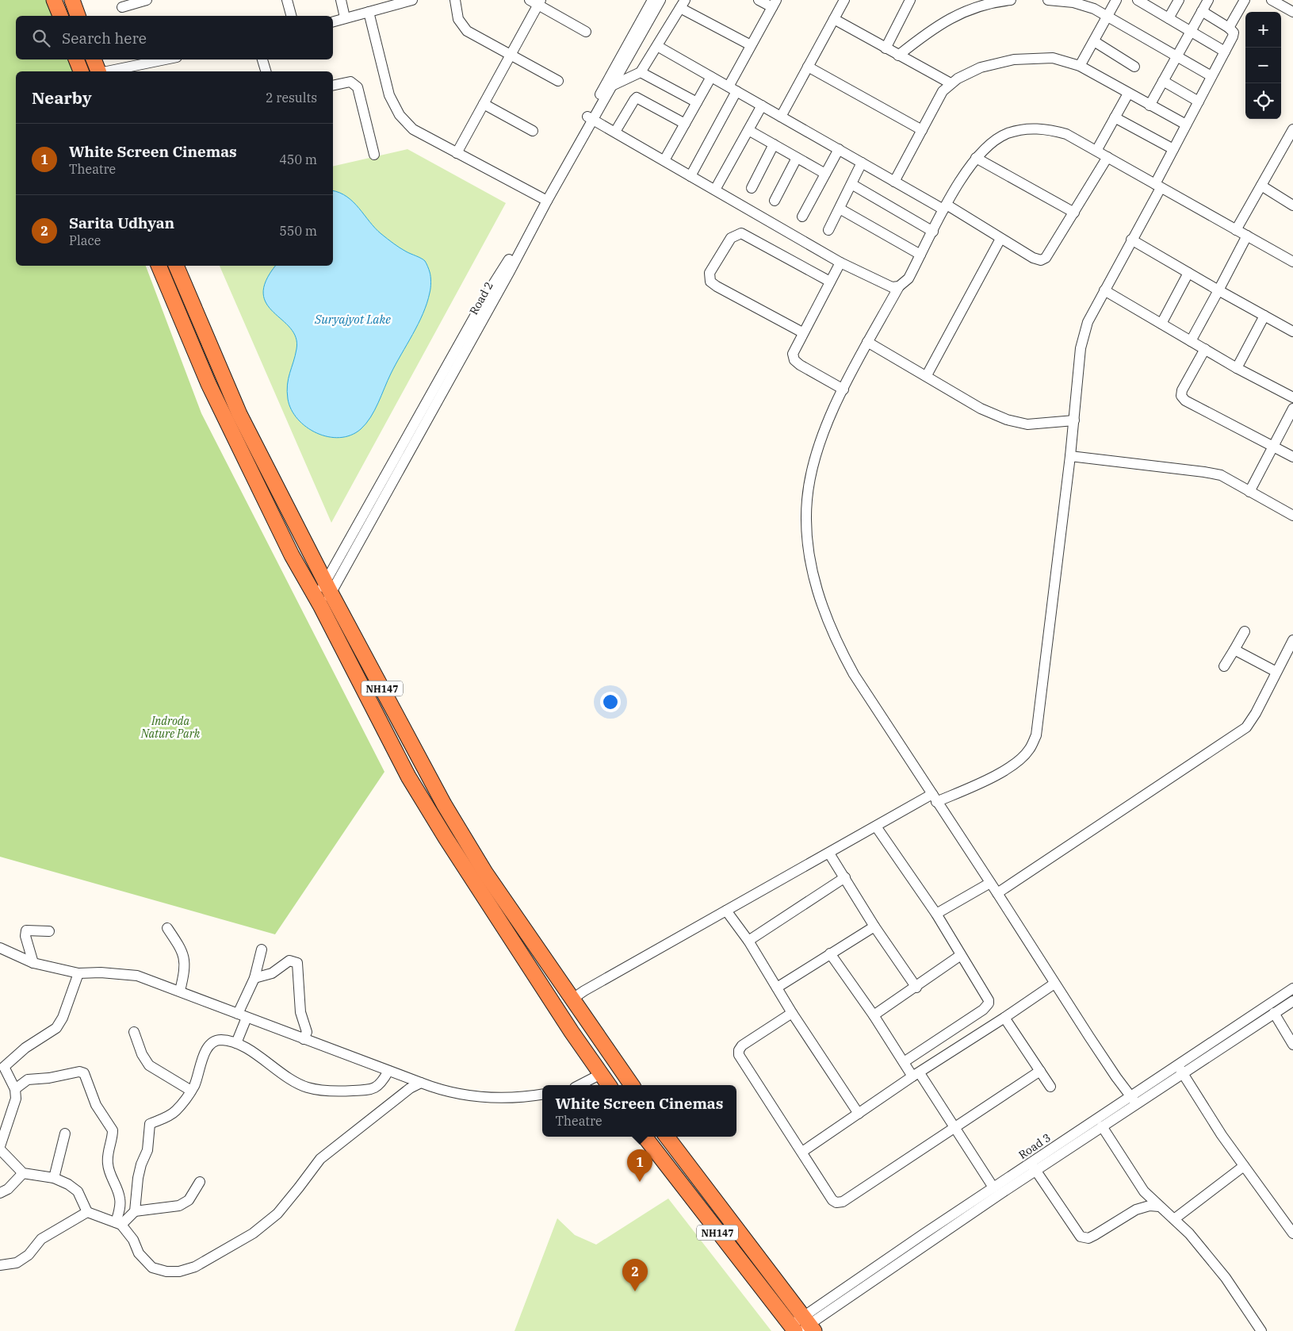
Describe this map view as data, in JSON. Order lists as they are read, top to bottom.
{
  "streets": {
    "highway": ["NH147"],
    "street": ["Road 2", "Road 3"]
  },
  "crossings": [
    ["Road 2", "NH147"],
    ["NH147", "Road 3"]
  ],
  "water": ["Suryajyot Lake"],
  "parks": ["Indroda Nature Park"],
  "page": {
    "map_buttons": ["+", "−"],
    "search": "Search here",
    "heading": ["Nearby", "2 results"],
    "list": [
      {
        "mark": "1",
        "name": "White Screen Cinemas",
        "note": "Theatre",
        "value": "450 m"
      },
      {
        "mark": "2",
        "name": "Sarita Udhyan",
        "note": "Place",
        "value": "550 m"
      }
    ],
    "popup": ["White Screen Cinemas", "Theatre"],
    "pins": ["1", "2"]
  }
}
